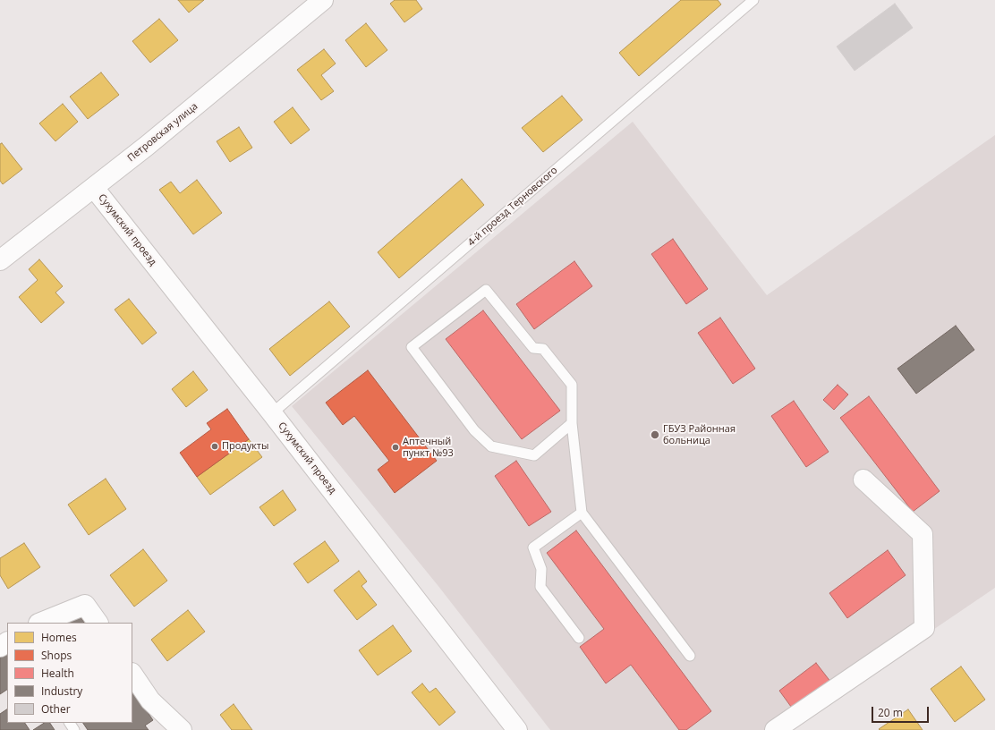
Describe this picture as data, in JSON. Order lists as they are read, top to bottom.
{
  "streets": {
    "street": ["Петровская улица", "Сухумский проезд"],
    "lane": ["4-й проезд Терновского"]
  },
  "crossings": [
    ["Петровская улица", "Сухумский проезд"],
    ["4-й проезд Терновского", "Сухумский проезд"]
  ],
  "places": ["ГБУЗ Районная больница", "Продукты", "Аптечный пункт №93"],
  "legend": [
    "Homes",
    "Shops",
    "Health",
    "Industry",
    "Other"
  ],
  "scale_bar": "20 m"
}
